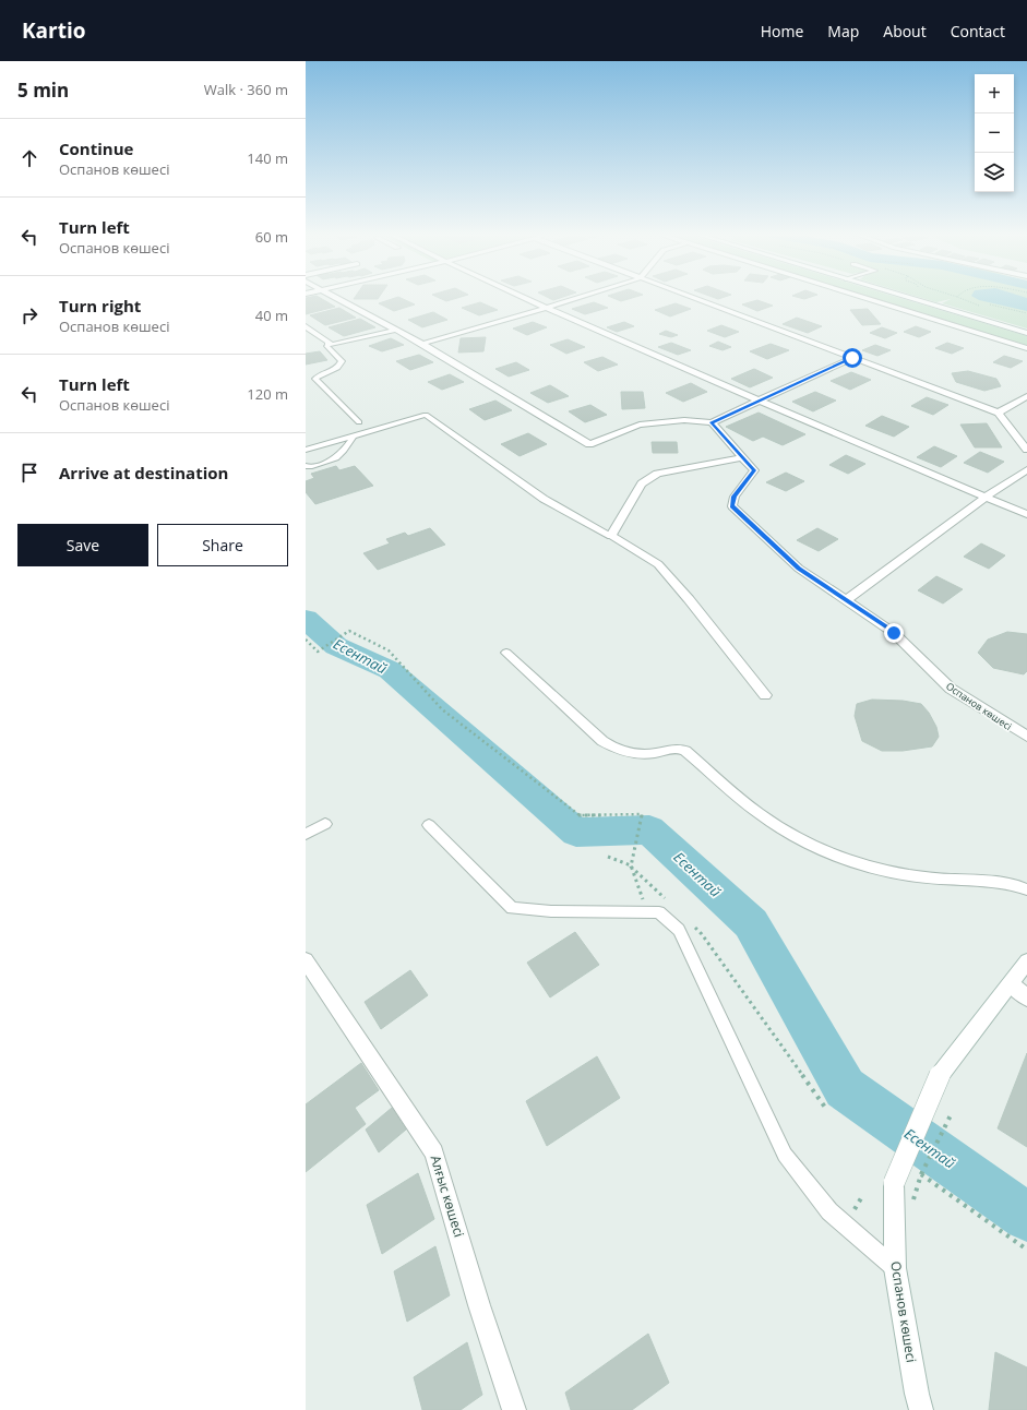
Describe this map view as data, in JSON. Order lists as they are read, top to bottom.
{
  "streets": {
    "street": ["Оспанов көшесі", "Алғыс көшесі"]
  },
  "water": ["Есентай"],
  "page": {
    "header": "Kartio",
    "nav": [
      "Home",
      "Map",
      "About",
      "Contact"
    ],
    "heading": ["5 min", "Walk · 360 m"],
    "map_buttons": ["+", "−"],
    "list": [
      ["Continue", "Оспанов көшесі", "140 m"],
      ["Turn left", "Оспанов көшесі", "60 m"],
      ["Turn right", "Оспанов көшесі", "40 m"],
      ["Turn left", "Оспанов көшесі", "120 m"],
      "Arrive at destination"
    ],
    "buttons": ["Save", "Share"]
  }
}
